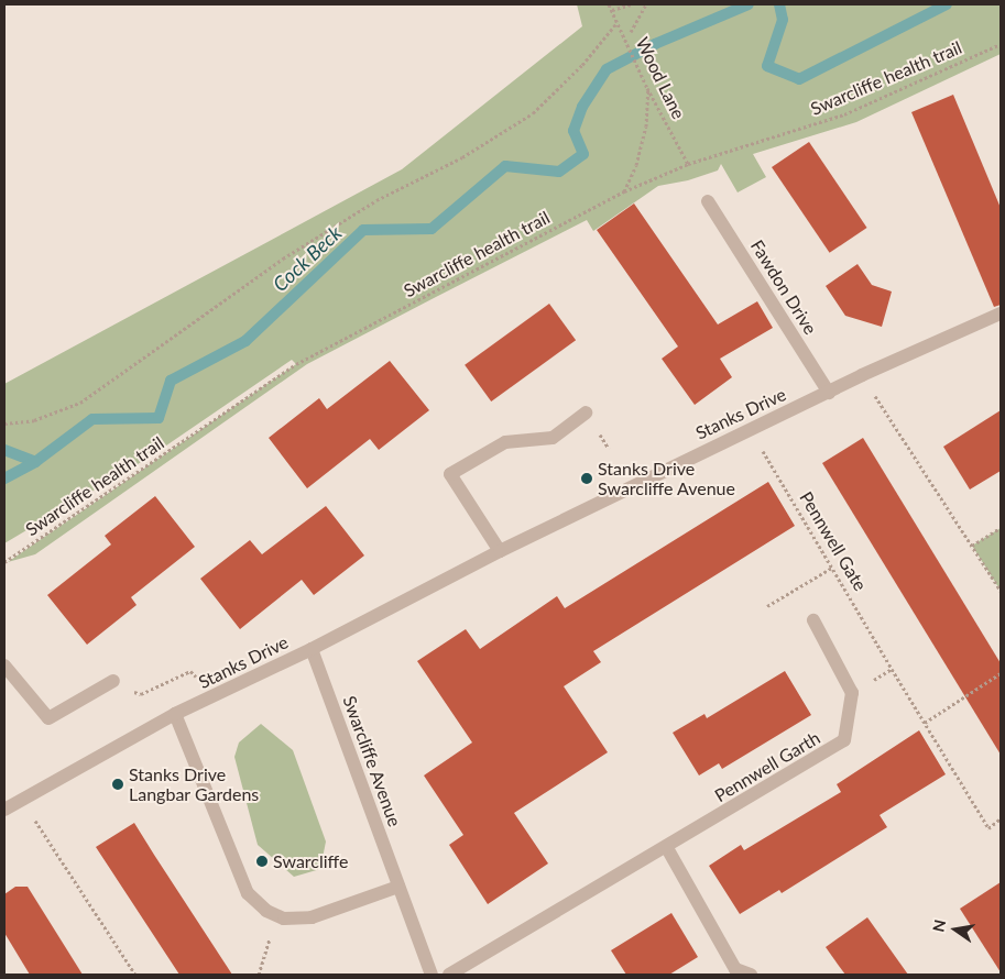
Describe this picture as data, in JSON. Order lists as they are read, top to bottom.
{
  "streets": {
    "street": [
      "Fawdon Drive",
      "Stanks Drive",
      "Swarcliffe Avenue",
      "Pennwell Garth"
    ],
    "path": ["Wood Lane", "Swarcliffe health trail", "Pennwell Gate"]
  },
  "crossings": [
    ["Wood Lane", "Swarcliffe health trail"],
    ["Fawdon Drive", "Stanks Drive"],
    ["Stanks Drive", "Pennwell Gate"],
    ["Stanks Drive", "Swarcliffe Avenue"]
  ],
  "water": ["Cock Beck"],
  "places": ["Stanks Drive Swarcliffe Avenue", "Stanks Drive Langbar Gardens", "Swarcliffe"],
  "north": "left"
}
